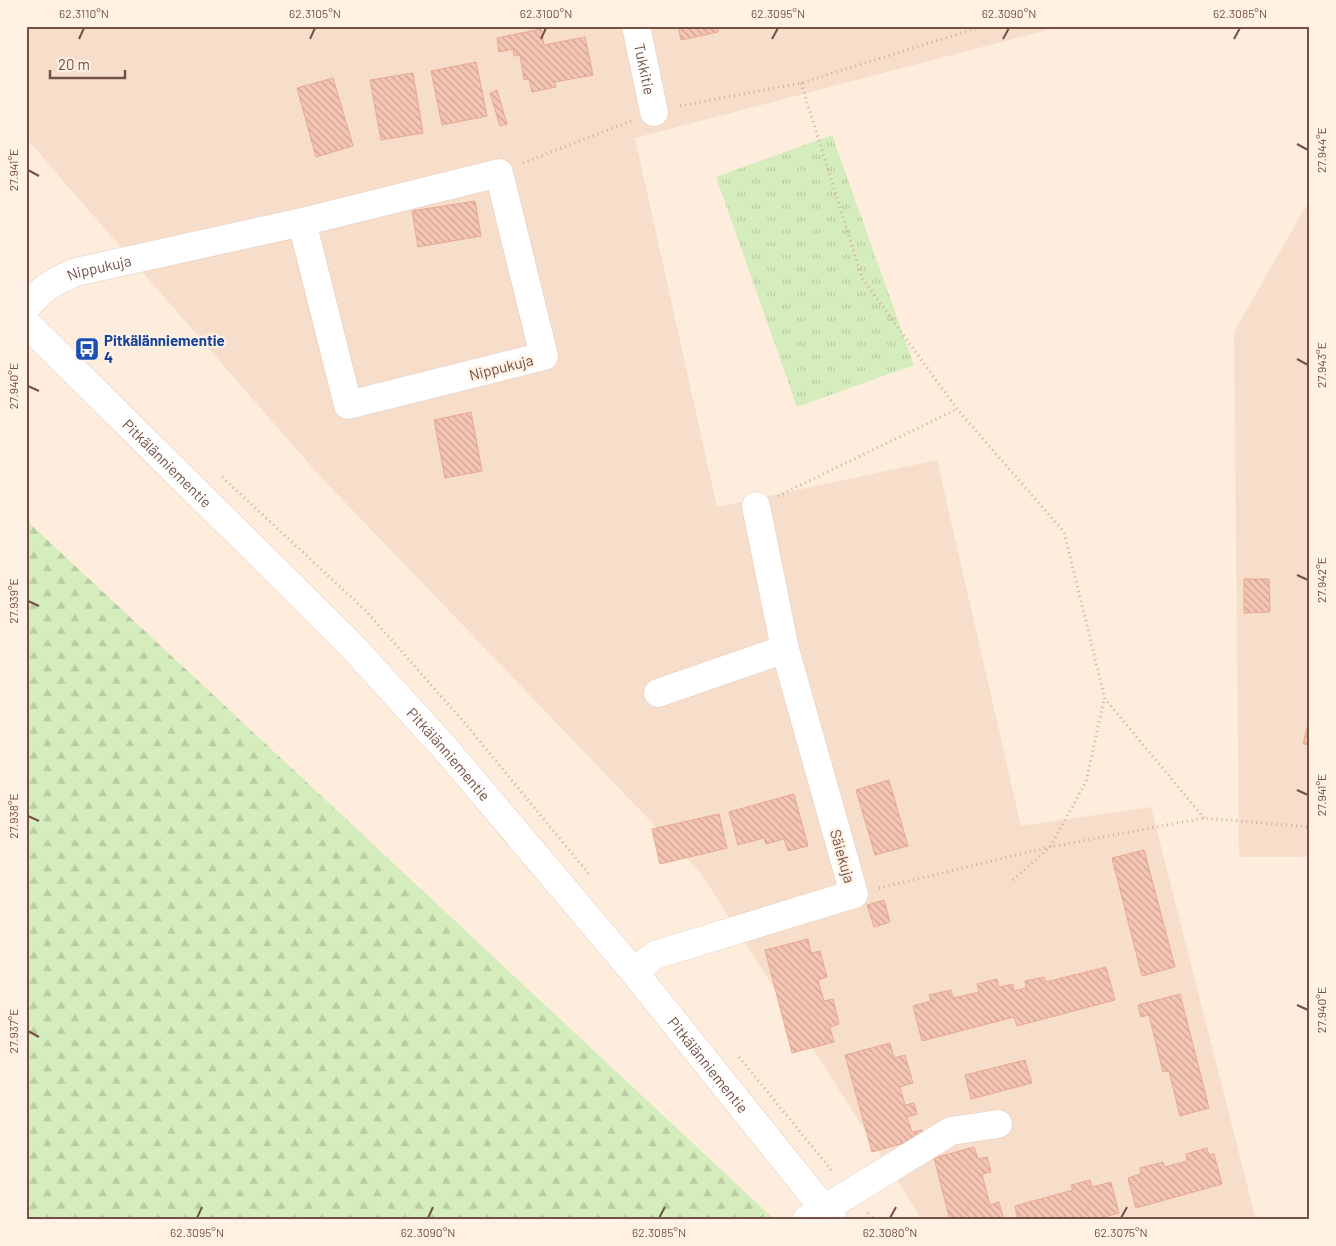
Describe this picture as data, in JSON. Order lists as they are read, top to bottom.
{
  "streets": {
    "street": [
      "Tukkitie",
      "Nippukuja",
      "Pitkälänniementie",
      "Säiekuja"
    ]
  },
  "crossings": [
    ["Pitkälänniementie", "Säiekuja"]
  ],
  "places": {
    "bus stop": ["Pitkälänniementie 4"]
  },
  "scale_bar": "20 m",
  "coordinates": [
    "62.3110°N",
    "62.3105°N",
    "62.3100°N",
    "62.3095°N",
    "62.3090°N",
    "62.3085°N",
    "27.944°E",
    "27.941°E",
    "27.943°E",
    "27.940°E",
    "27.942°E",
    "27.939°E",
    "27.938°E",
    "27.937°E",
    "62.3080°N",
    "62.3075°N"
  ]
}
